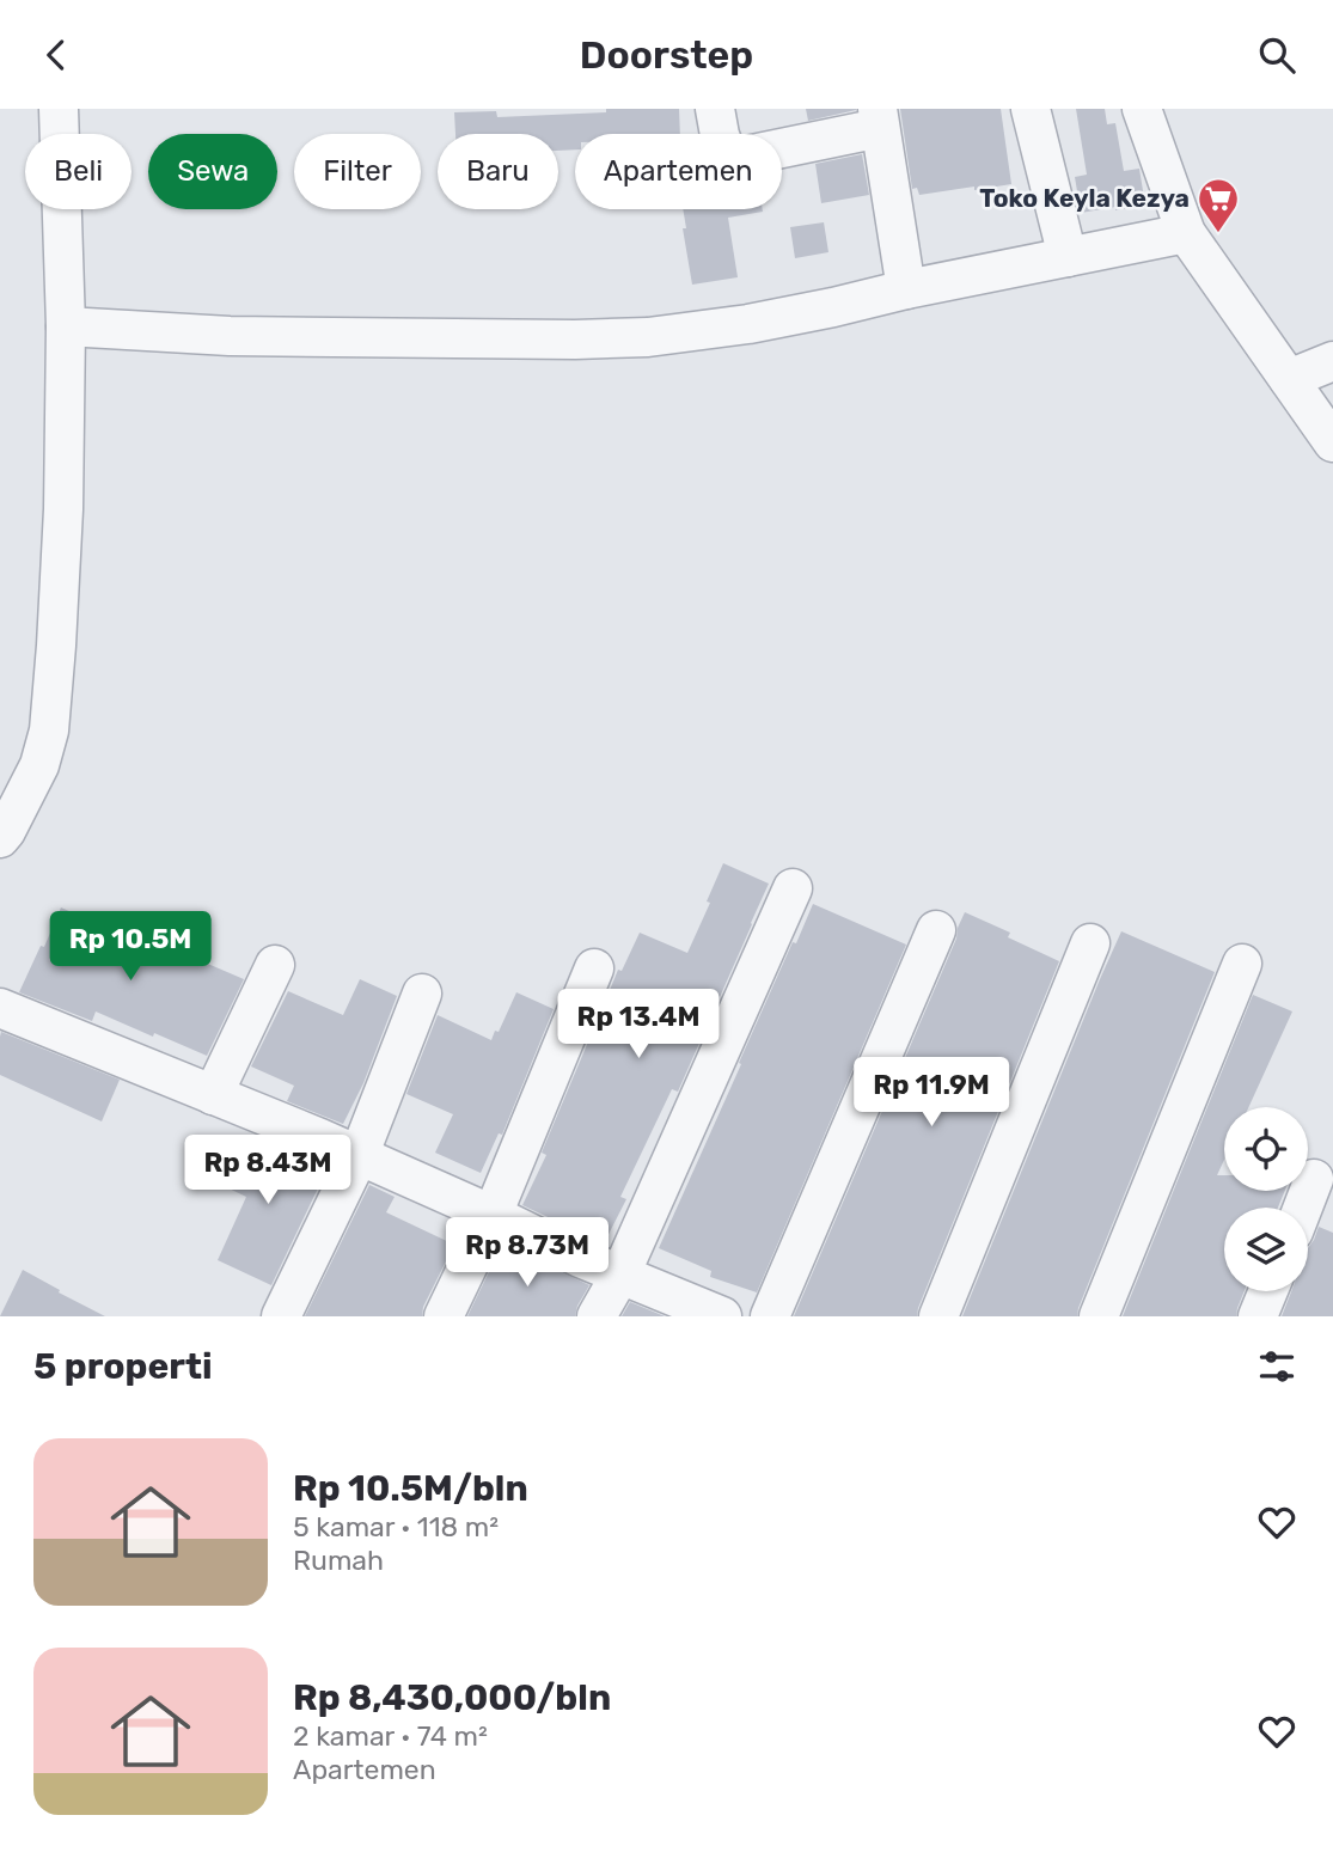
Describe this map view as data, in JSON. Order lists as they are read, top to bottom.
{
  "places": {
    "supermarket": ["Toko Keyla Kezya"]
  },
  "page": {
    "header": "Doorstep",
    "chip": [
      "Beli",
      "Sewa",
      "Filter",
      "Baru",
      "Apartemen"
    ],
    "price": [
      "Rp 10.5M",
      "Rp 13.4M",
      "Rp 11.9M",
      "Rp 8.43M",
      "Rp 8.73M"
    ],
    "heading": "5 properti",
    "list": [
      {
        "name": "Rp 10.5M/bln",
        "note": "5 kamar · 118 m² · Rumah"
      },
      {
        "name": "Rp 8,430,000/bln",
        "note": "2 kamar · 74 m² · Apartemen"
      }
    ]
  }
}
